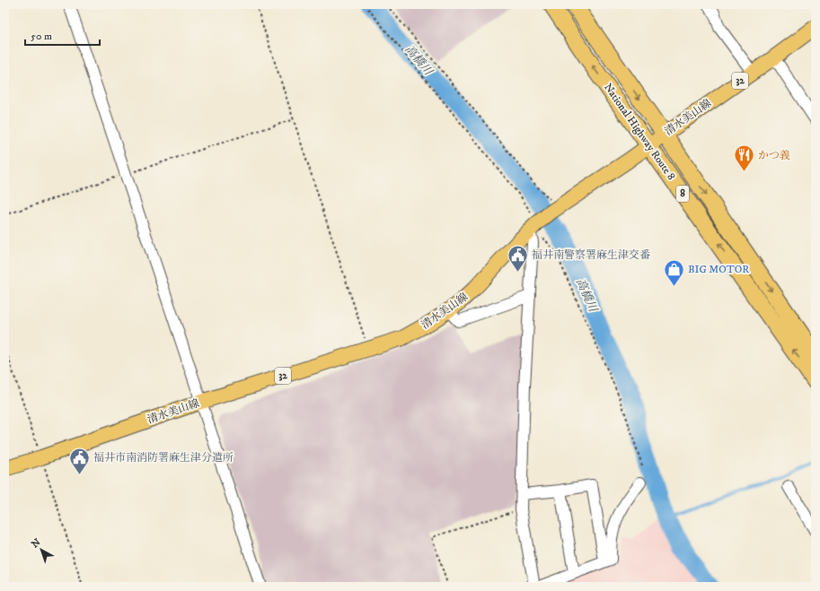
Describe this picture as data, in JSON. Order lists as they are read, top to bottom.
{
  "streets": {
    "highway": ["National Highway Route 8", "8"],
    "main road": ["32", "清水美山線"]
  },
  "crossings": [
    ["清水美山線", "National Highway Route 8"]
  ],
  "water": ["高橋川"],
  "places": {
    "restaurant": ["かつ義"],
    "public building": ["福井南警察署麻生津交番", "福井市南消防署麻生津分遣所"],
    "shop": ["BIG MOTOR"]
  },
  "scale_bar": "50 m",
  "north": "top left"
}
